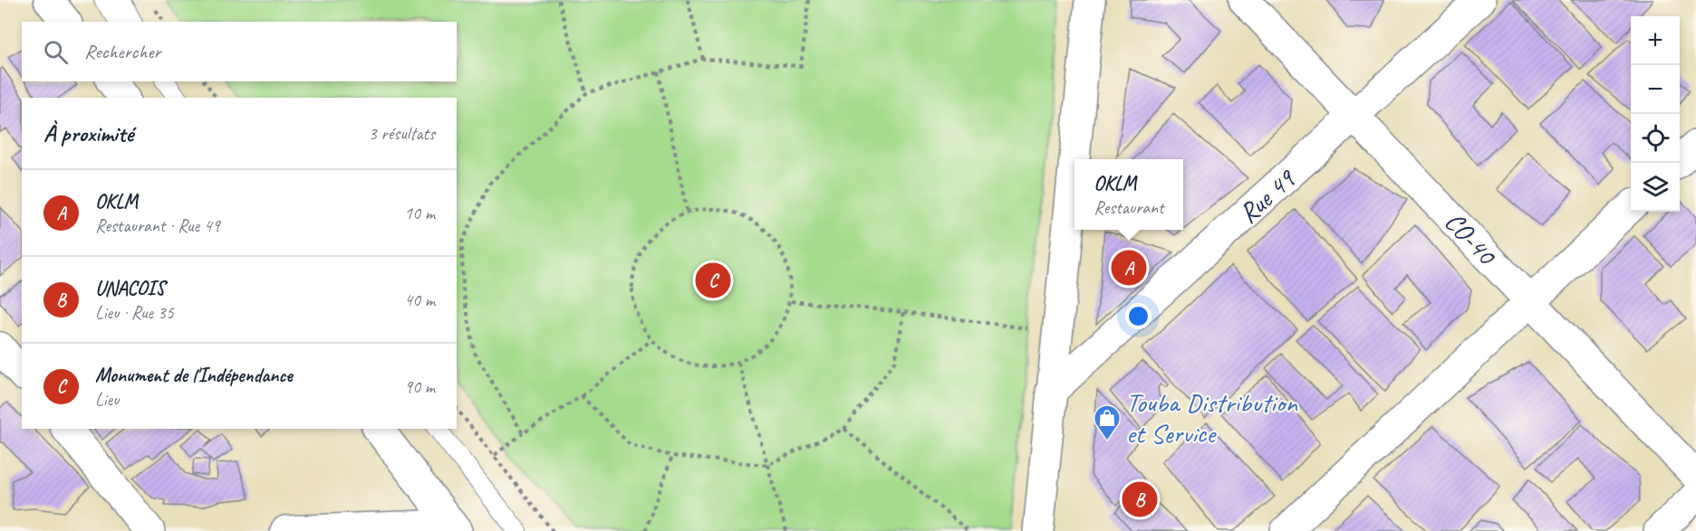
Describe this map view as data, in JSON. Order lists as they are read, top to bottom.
{
  "streets": {
    "street": ["Rue 49", "CO-40"]
  },
  "crossings": [
    ["Rue 49", "CO-40"]
  ],
  "places": {
    "shop": ["Touba Distribution et Service"]
  },
  "page": {
    "map_buttons": ["+", "−"],
    "search": "Rechercher",
    "heading": ["À proximité", "3 résultats"],
    "popup": ["OKLM", "Restaurant"],
    "list": [
      {
        "mark": "A",
        "name": "OKLM",
        "note": "Restaurant · Rue 49",
        "value": "10 m"
      },
      {
        "mark": "B",
        "name": "UNACOIS",
        "note": "Lieu · Rue 35",
        "value": "40 m"
      },
      {
        "mark": "C",
        "name": "Monument de l'Indépendance",
        "note": "Lieu",
        "value": "90 m"
      }
    ],
    "pins": ["A", "C", "B"]
  }
}
